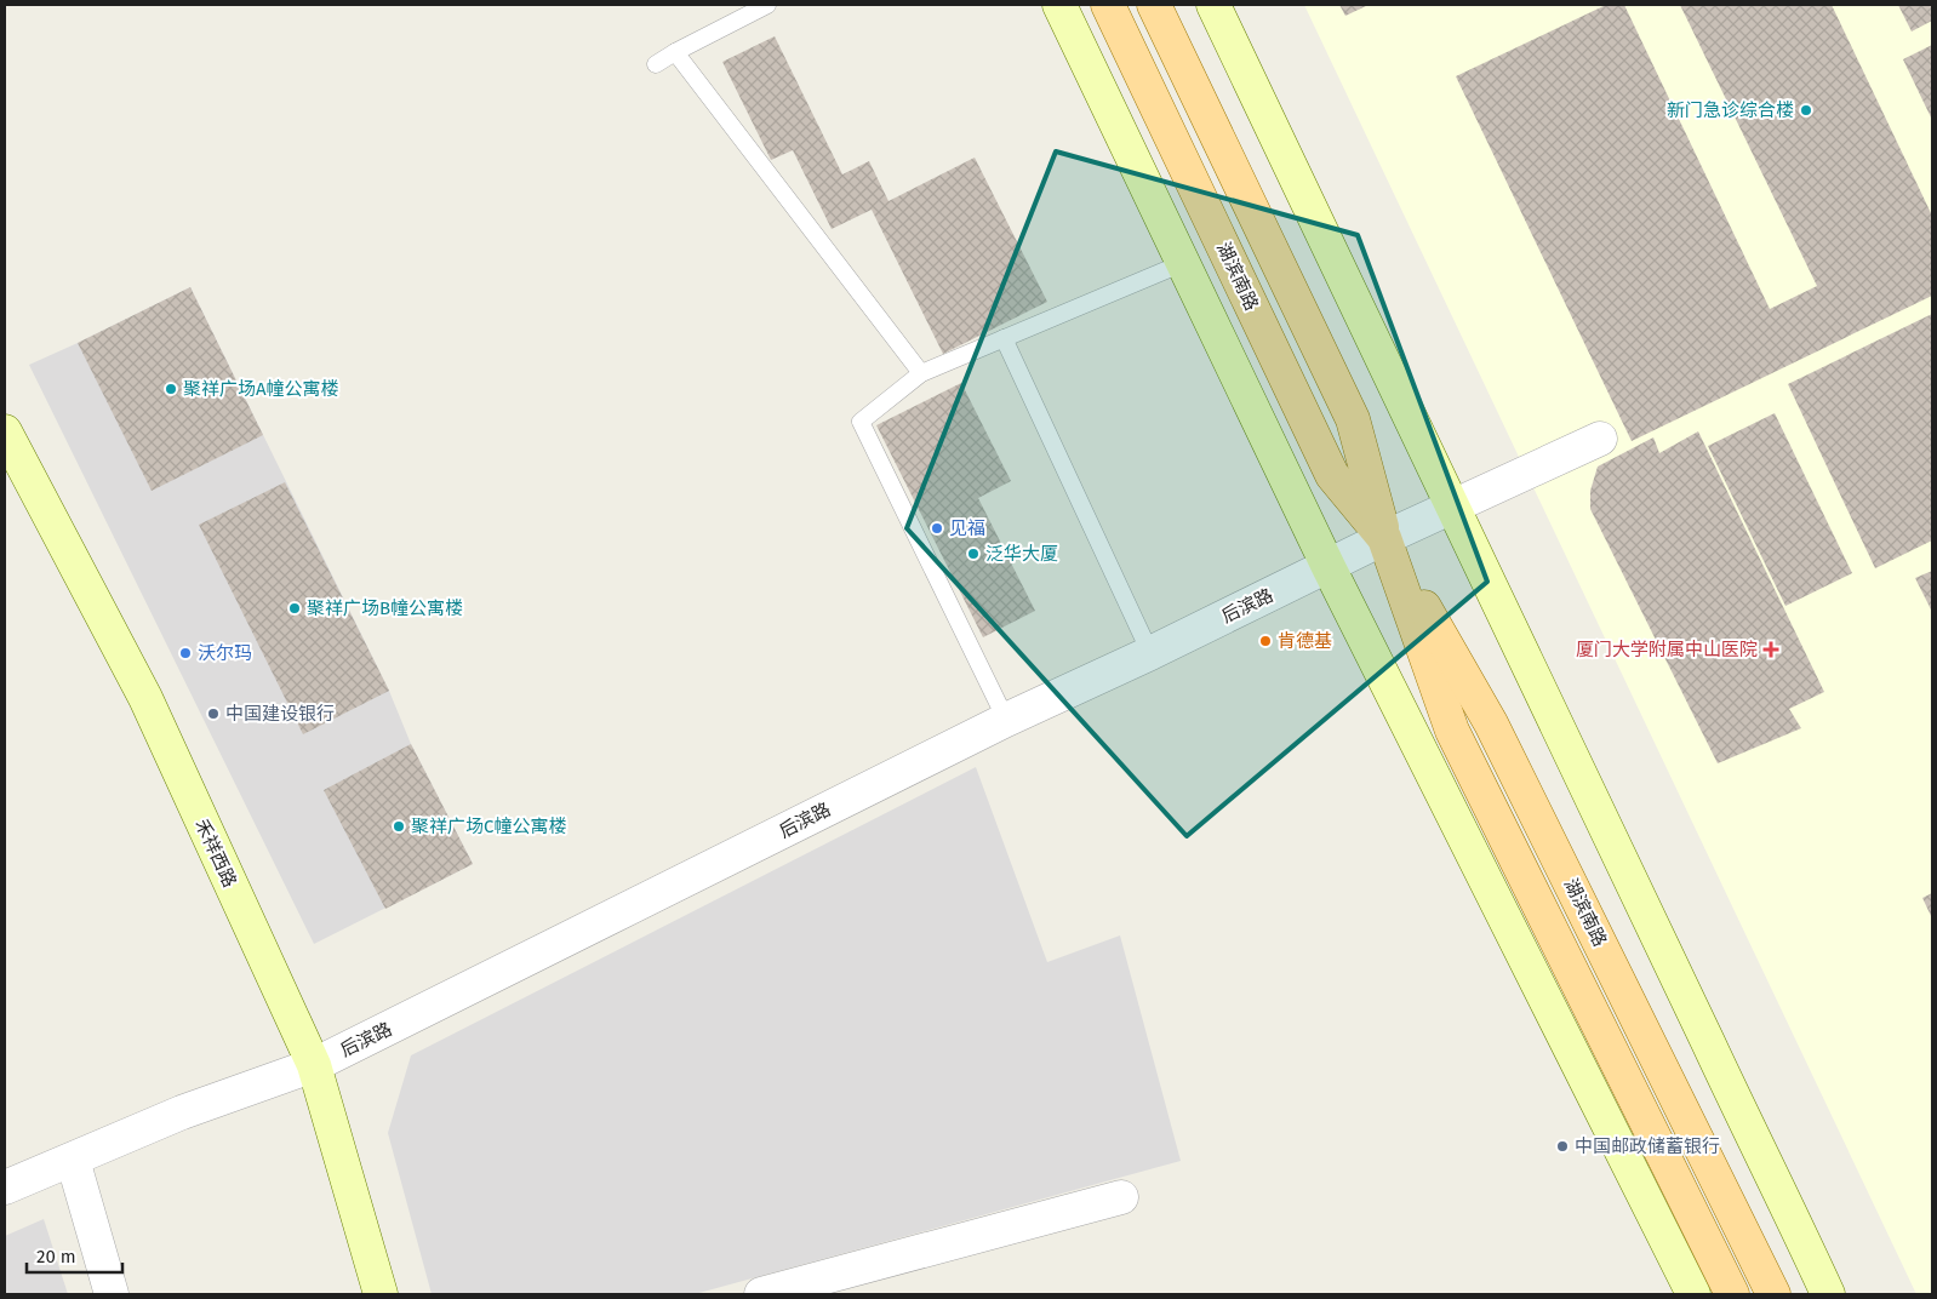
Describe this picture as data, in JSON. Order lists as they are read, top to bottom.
{
  "streets": {
    "main road": ["湖滨南路", "禾祥西路"],
    "street": ["后滨路"]
  },
  "crossings": [
    ["湖滨南路", "后滨路"],
    ["后滨路", "禾祥西路"]
  ],
  "places": {
    "other": [
      "新门急诊综合楼",
      "聚祥广场A幢公寓楼",
      "见福",
      "泛华大厦",
      "聚祥广场B幢公寓楼",
      "肯德基",
      "沃尔玛",
      "中国建设银行",
      "聚祥广场C幢公寓楼",
      "中国邮政储蓄银行"
    ],
    "health": ["厦门大学附属中山医院"]
  },
  "scale_bar": "20 m"
}
